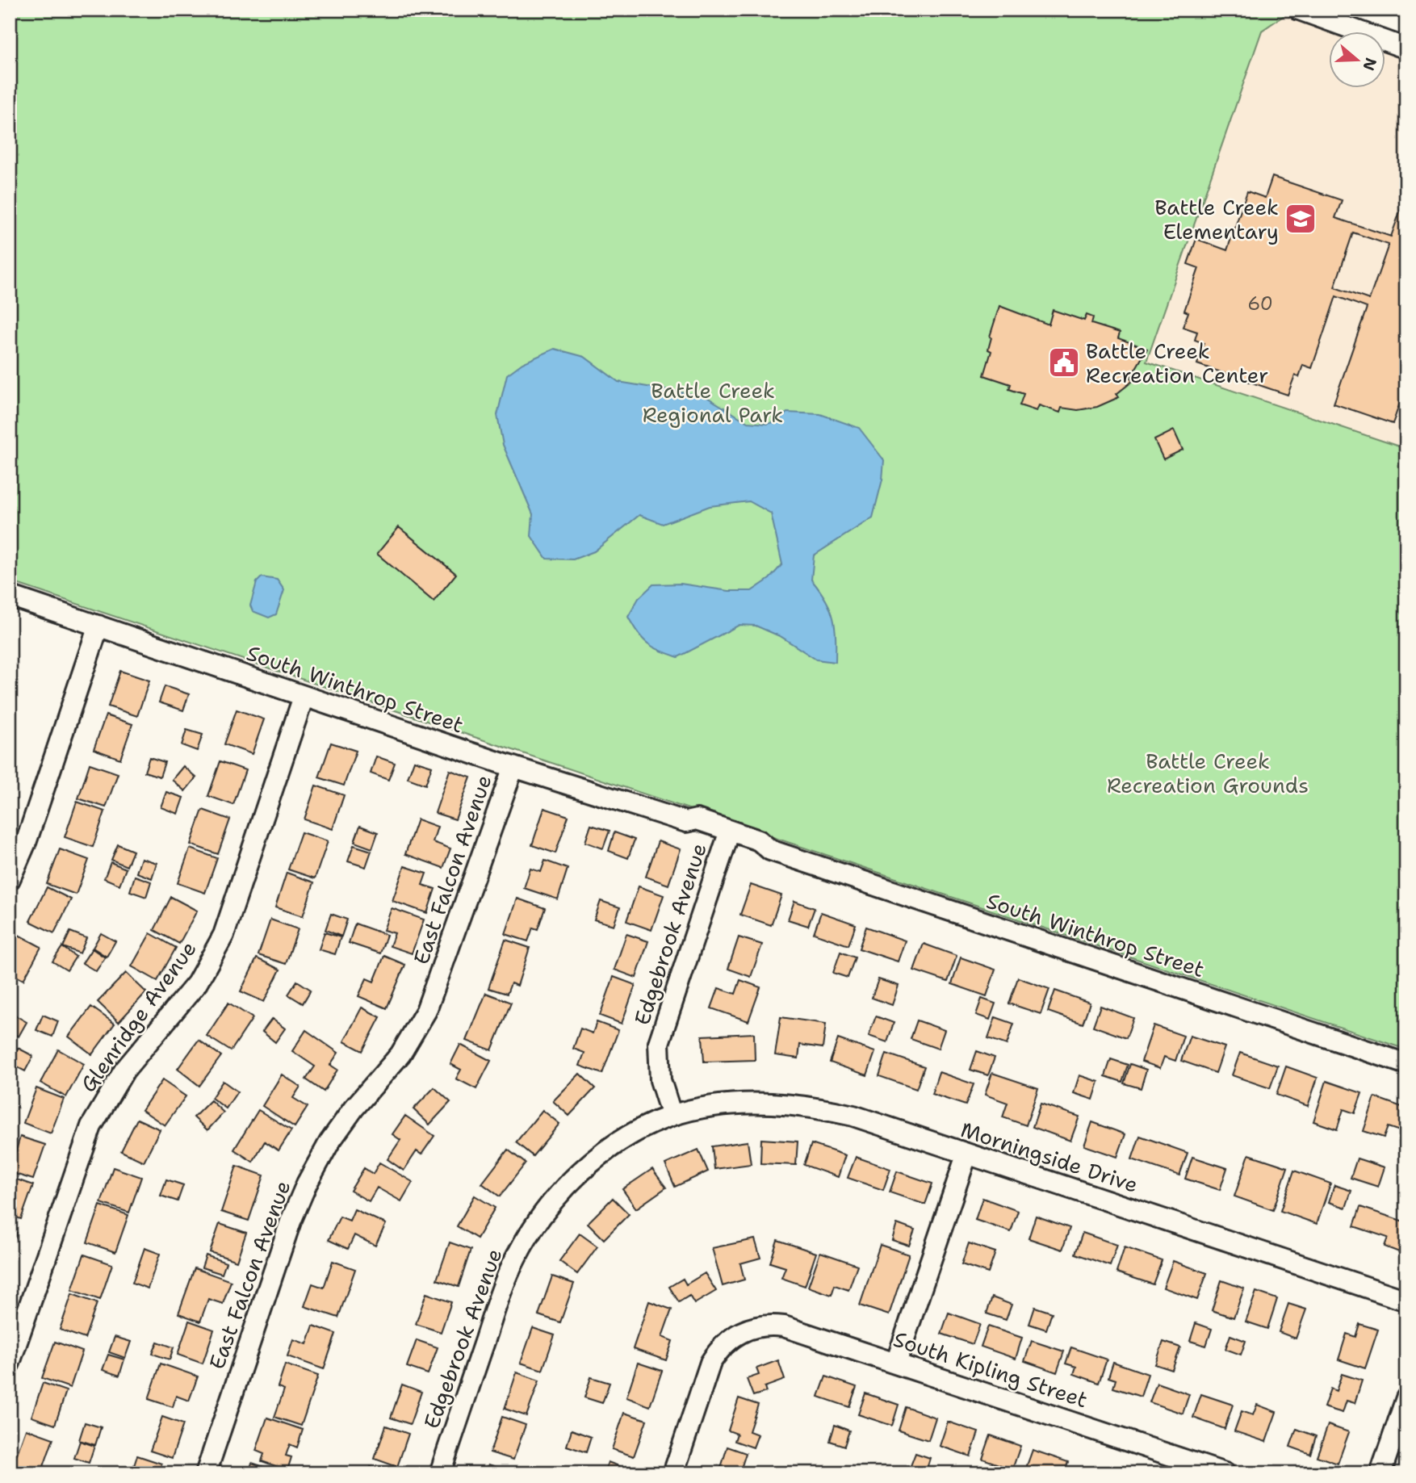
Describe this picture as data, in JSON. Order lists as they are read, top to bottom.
{
  "streets": {
    "street": [
      "South Winthrop Street",
      "East Falcon Avenue",
      "Edgebrook Avenue",
      "Glenridge Avenue",
      "Morningside Drive",
      "South Kipling Street"
    ]
  },
  "crossings": [
    ["South Winthrop Street", "East Falcon Avenue"],
    ["South Winthrop Street", "Edgebrook Avenue"],
    ["South Winthrop Street", "Glenridge Avenue"],
    ["Edgebrook Avenue", "Morningside Drive"]
  ],
  "parks": ["Battle Creek Regional Park", "Battle Creek Recreation Grounds"],
  "places": {
    "school or university": ["Battle Creek Elementary"],
    "public building": ["Battle Creek Recreation Center"]
  },
  "house_numbers": ["60"],
  "north": "right"
}
